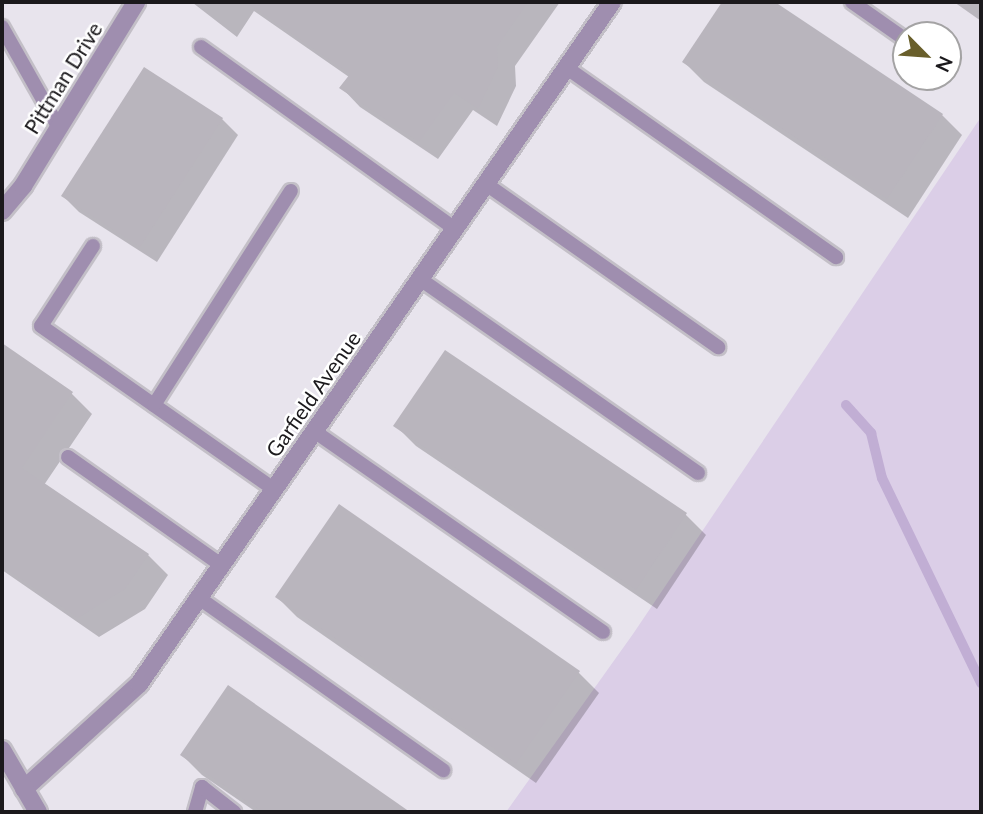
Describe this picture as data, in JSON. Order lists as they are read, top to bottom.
{
  "streets": {
    "street": ["Pittman Drive", "Garfield Avenue"]
  },
  "north": "bottom right"
}
